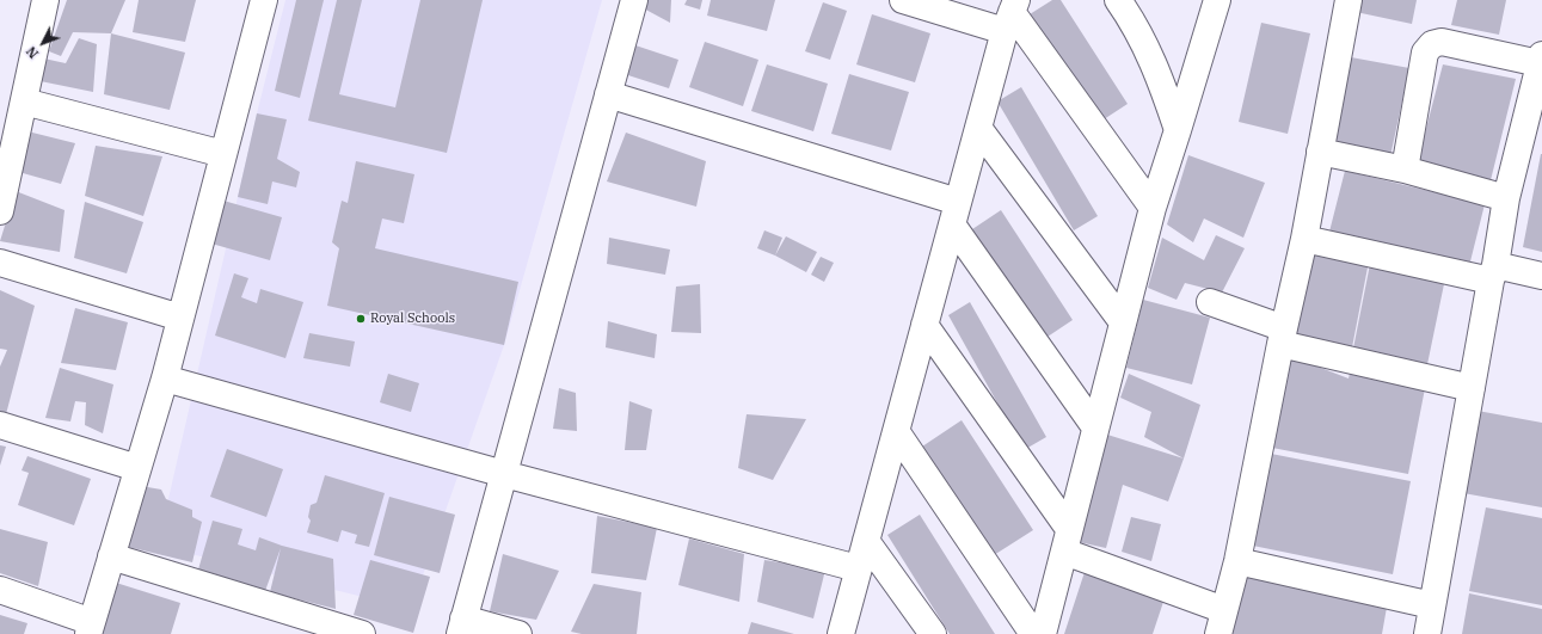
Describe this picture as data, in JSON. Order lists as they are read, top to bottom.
{
  "places": ["Royal Schools"],
  "north": "bottom left"
}
